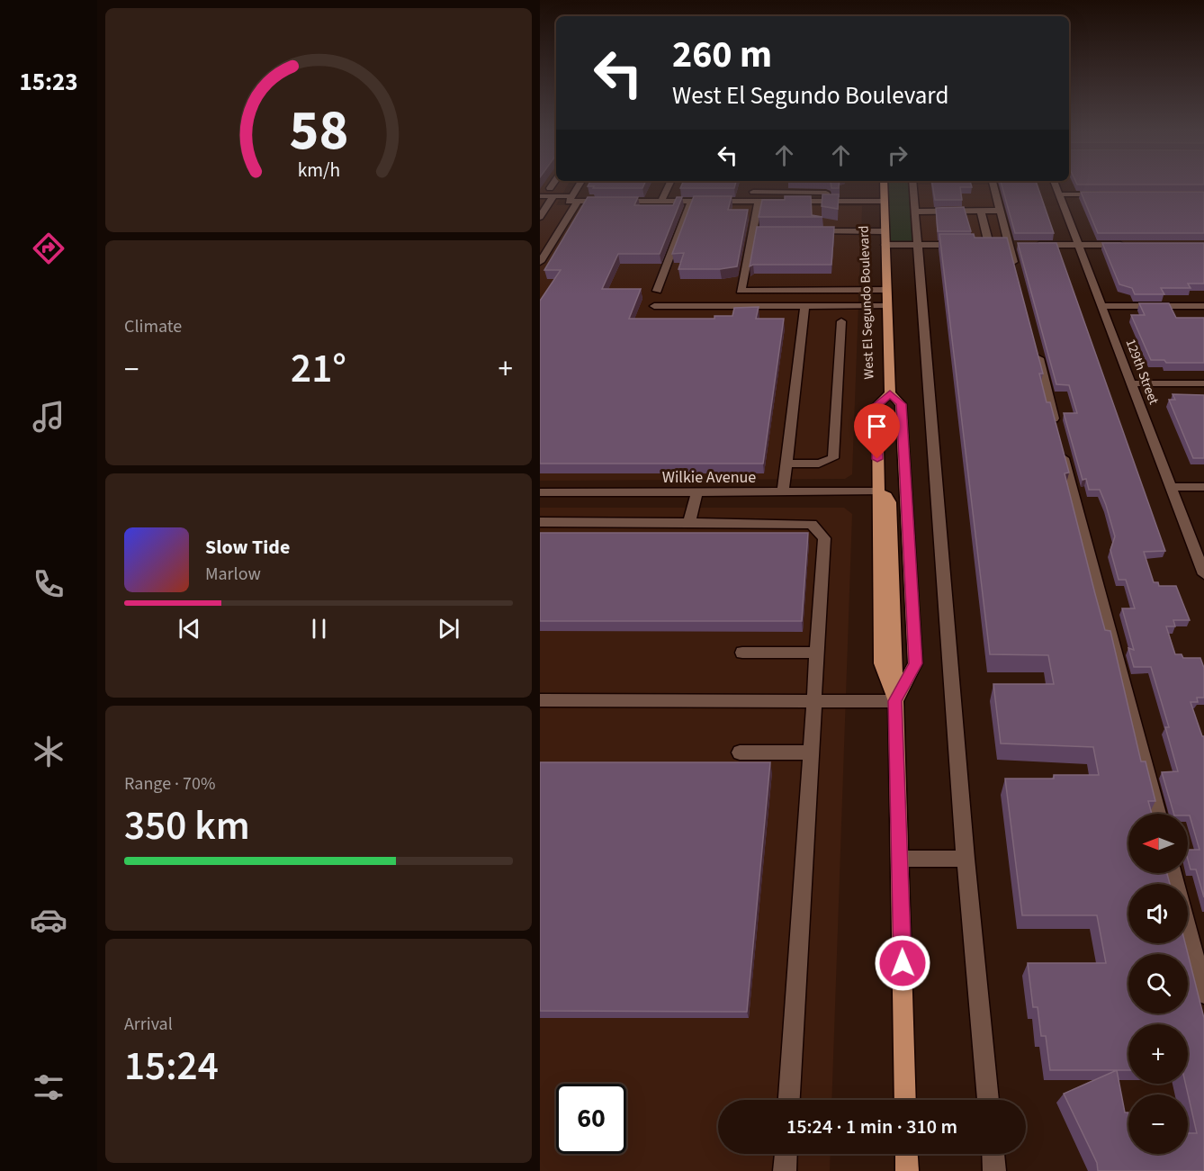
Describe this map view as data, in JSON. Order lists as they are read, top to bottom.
{
  "streets": {
    "main road": ["West El Segundo Boulevard"],
    "street": ["129th Street", "Wilkie Avenue"]
  },
  "crossings": [
    ["West El Segundo Boulevard", "Wilkie Avenue"]
  ],
  "north": "left",
  "page": {
    "tabs": "15:23",
    "turn": ["260 m", "West El Segundo Boulevard"],
    "tile": [
      "Climate",
      ["Range · 70%", "350 km"],
      ["Arrival", "15:24"]
    ],
    "heat": ["−", "21°", "+"],
    "song": ["Slow Tide", "Marlow"],
    "map_buttons": ["+", "−"],
    "limit": "60",
    "trip": "15:24 · 1 min · 310 m",
    "gauge": ["58", "km/h"]
  }
}
